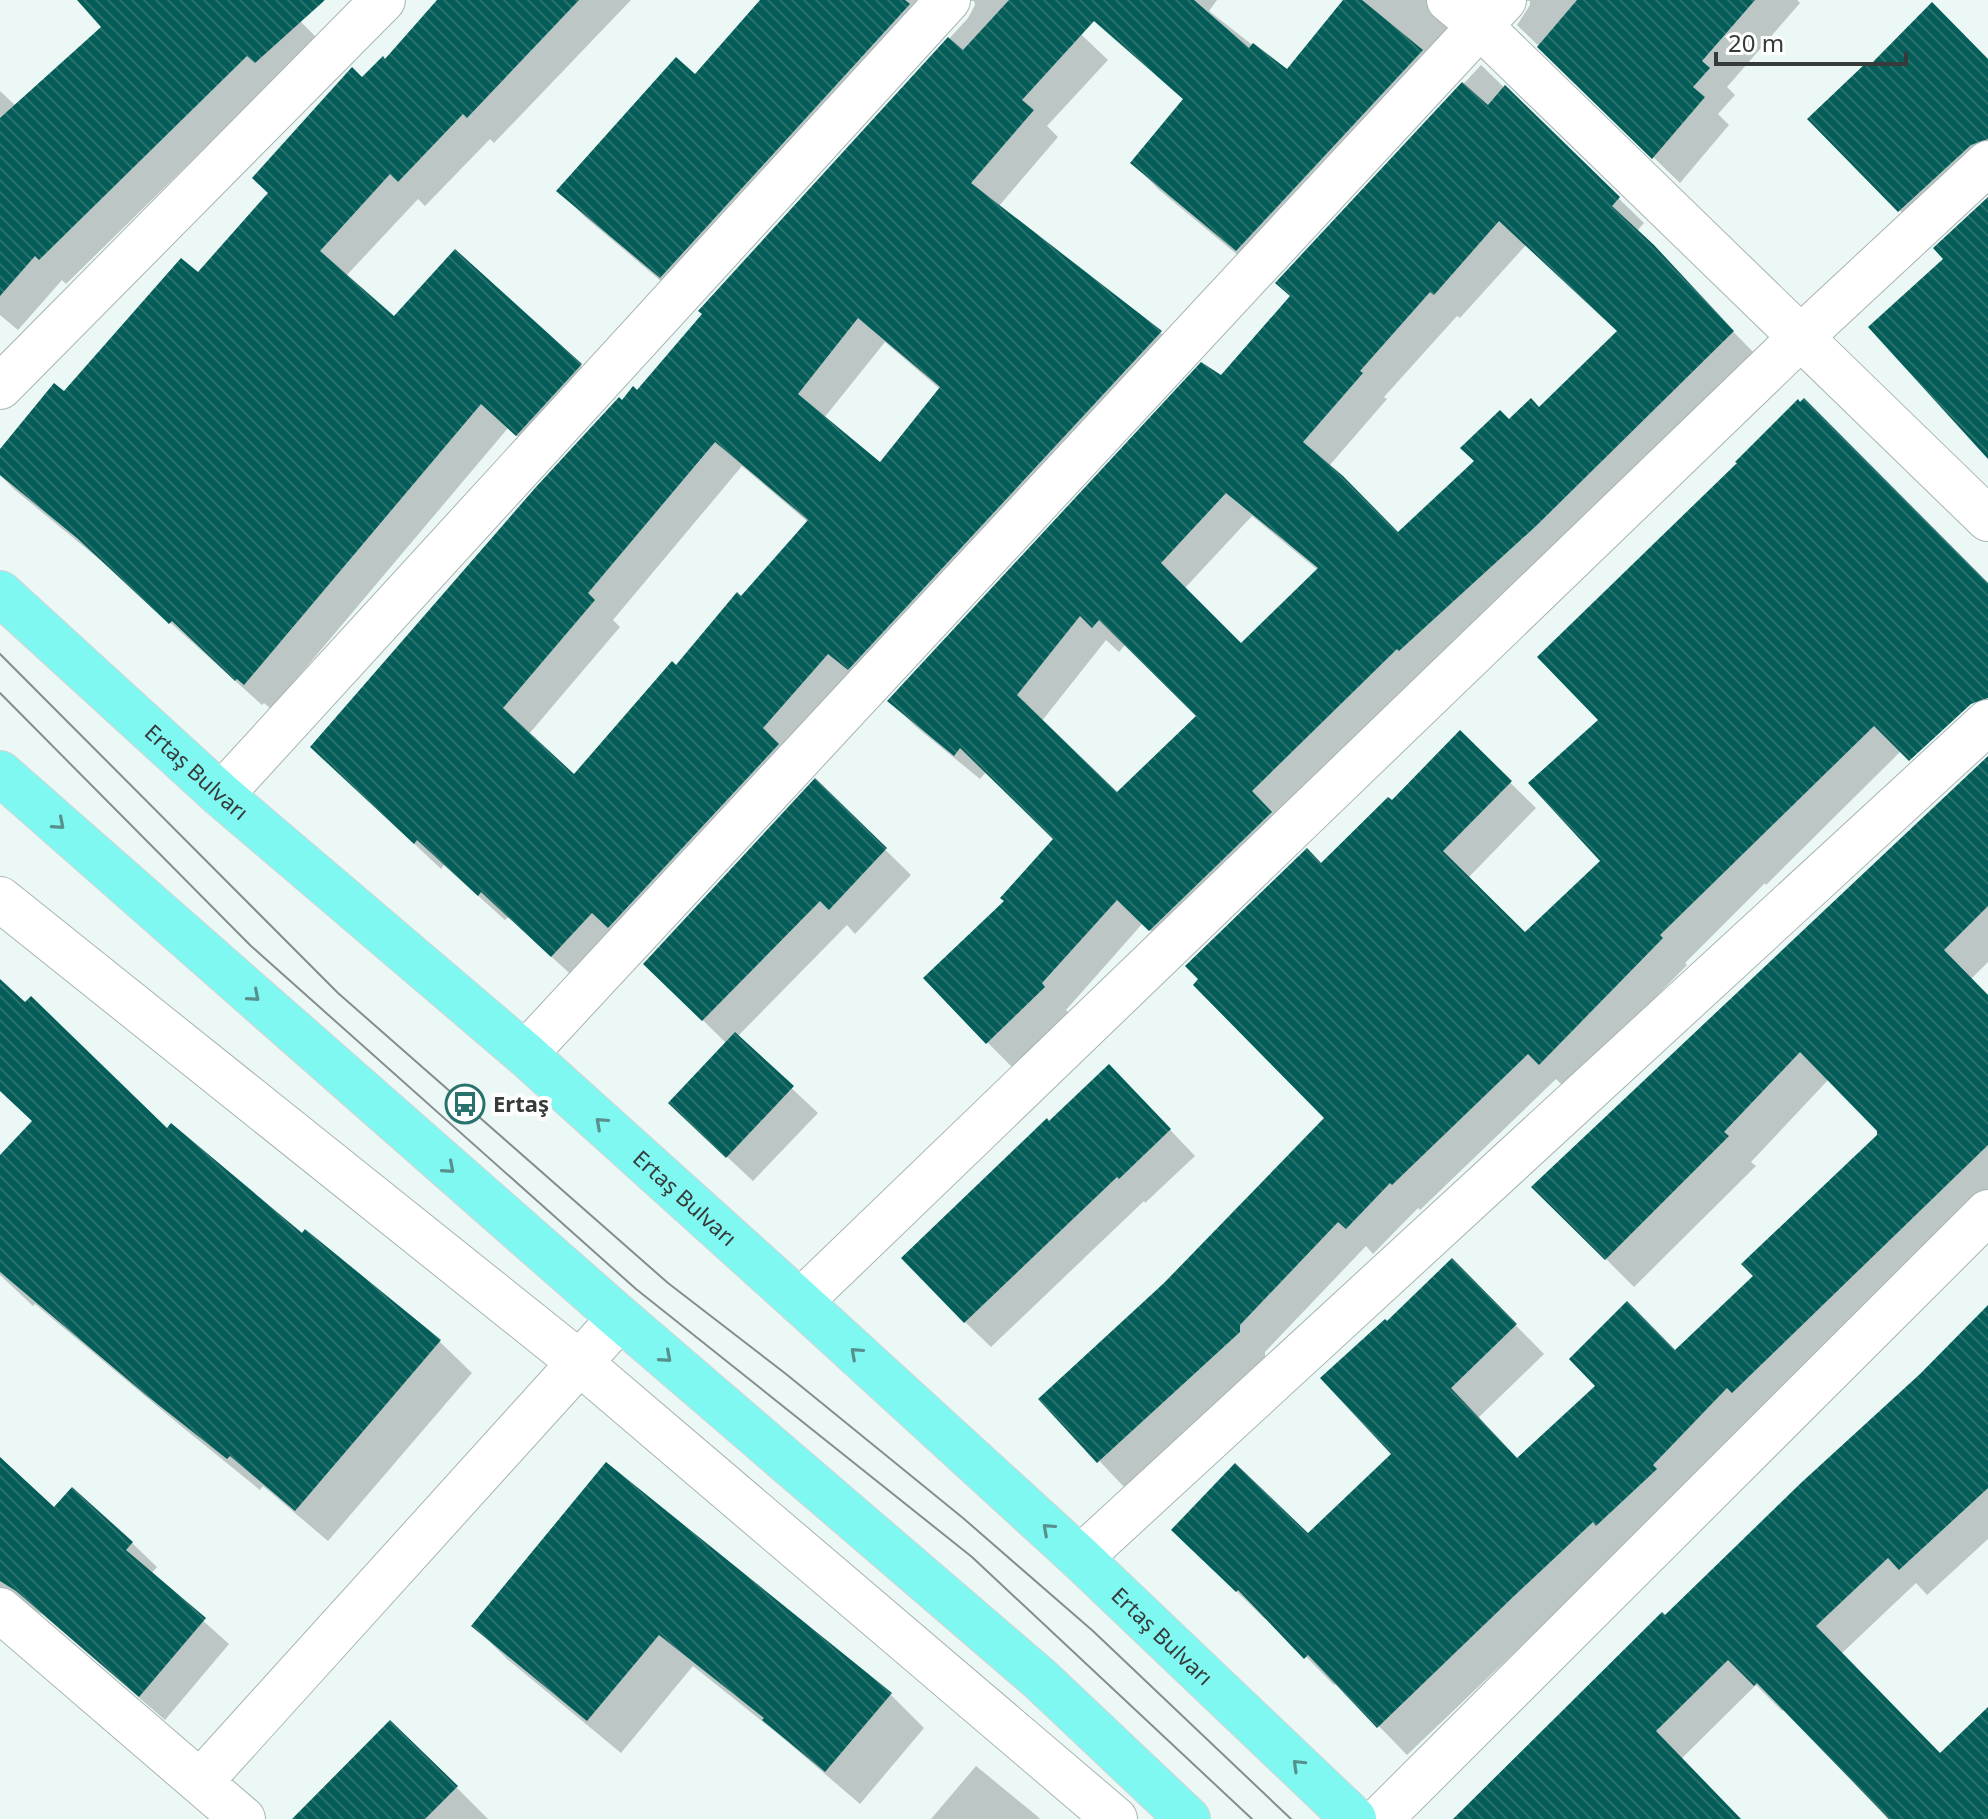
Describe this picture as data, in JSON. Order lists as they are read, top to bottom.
{
  "streets": {
    "main road": ["Ertaş Bulvarı"]
  },
  "places": {
    "bus stop": ["Ertaş"]
  },
  "scale_bar": "20 m"
}
